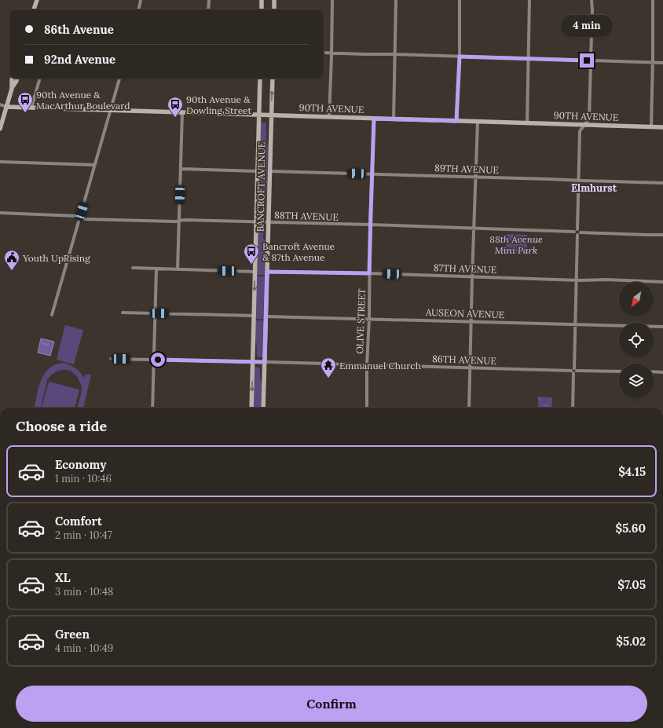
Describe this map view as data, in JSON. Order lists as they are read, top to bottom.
{
  "streets": {
    "main road": ["90TH AVENUE", "BANCROFT AVENUE"],
    "street": [
      "89TH AVENUE",
      "88TH AVENUE",
      "87TH AVENUE",
      "AUSEON AVENUE",
      "OLIVE STREET",
      "86TH AVENUE"
    ]
  },
  "crossings": [
    ["90TH AVENUE", "BANCROFT AVENUE"],
    ["90TH AVENUE", "OLIVE STREET"],
    ["89TH AVENUE", "BANCROFT AVENUE"],
    ["89TH AVENUE", "OLIVE STREET"],
    ["BANCROFT AVENUE", "88TH AVENUE"],
    ["BANCROFT AVENUE", "87TH AVENUE"],
    ["BANCROFT AVENUE", "AUSEON AVENUE"],
    ["BANCROFT AVENUE", "86TH AVENUE"],
    ["88TH AVENUE", "OLIVE STREET"],
    ["87TH AVENUE", "OLIVE STREET"],
    ["AUSEON AVENUE", "OLIVE STREET"],
    ["OLIVE STREET", "86TH AVENUE"]
  ],
  "districts": ["Elmhurst"],
  "parks": ["88th Avenue Mini Park"],
  "places": {
    "bus stop": ["90th Avenue & MacArthur Boulevard", "90th Avenue & Dowling Street", "Bancroft Avenue & 87th Avenue"],
    "public building": ["Youth UpRising"],
    "temple": ["Emmanuel Church"]
  },
  "north": "bottom left",
  "page": {
    "banner": ["86th Avenue", "92nd Avenue"],
    "bubble": "4 min",
    "heading": "Choose a ride",
    "list": [
      {
        "name": "Economy",
        "note": "1 min · 10:46",
        "value": "$4.15"
      },
      {
        "name": "Comfort",
        "note": "2 min · 10:47",
        "value": "$5.60"
      },
      {
        "name": "XL",
        "note": "3 min · 10:48",
        "value": "$7.05"
      },
      {
        "name": "Green",
        "note": "4 min · 10:49",
        "value": "$5.02"
      }
    ],
    "buttons": "Confirm"
  }
}
